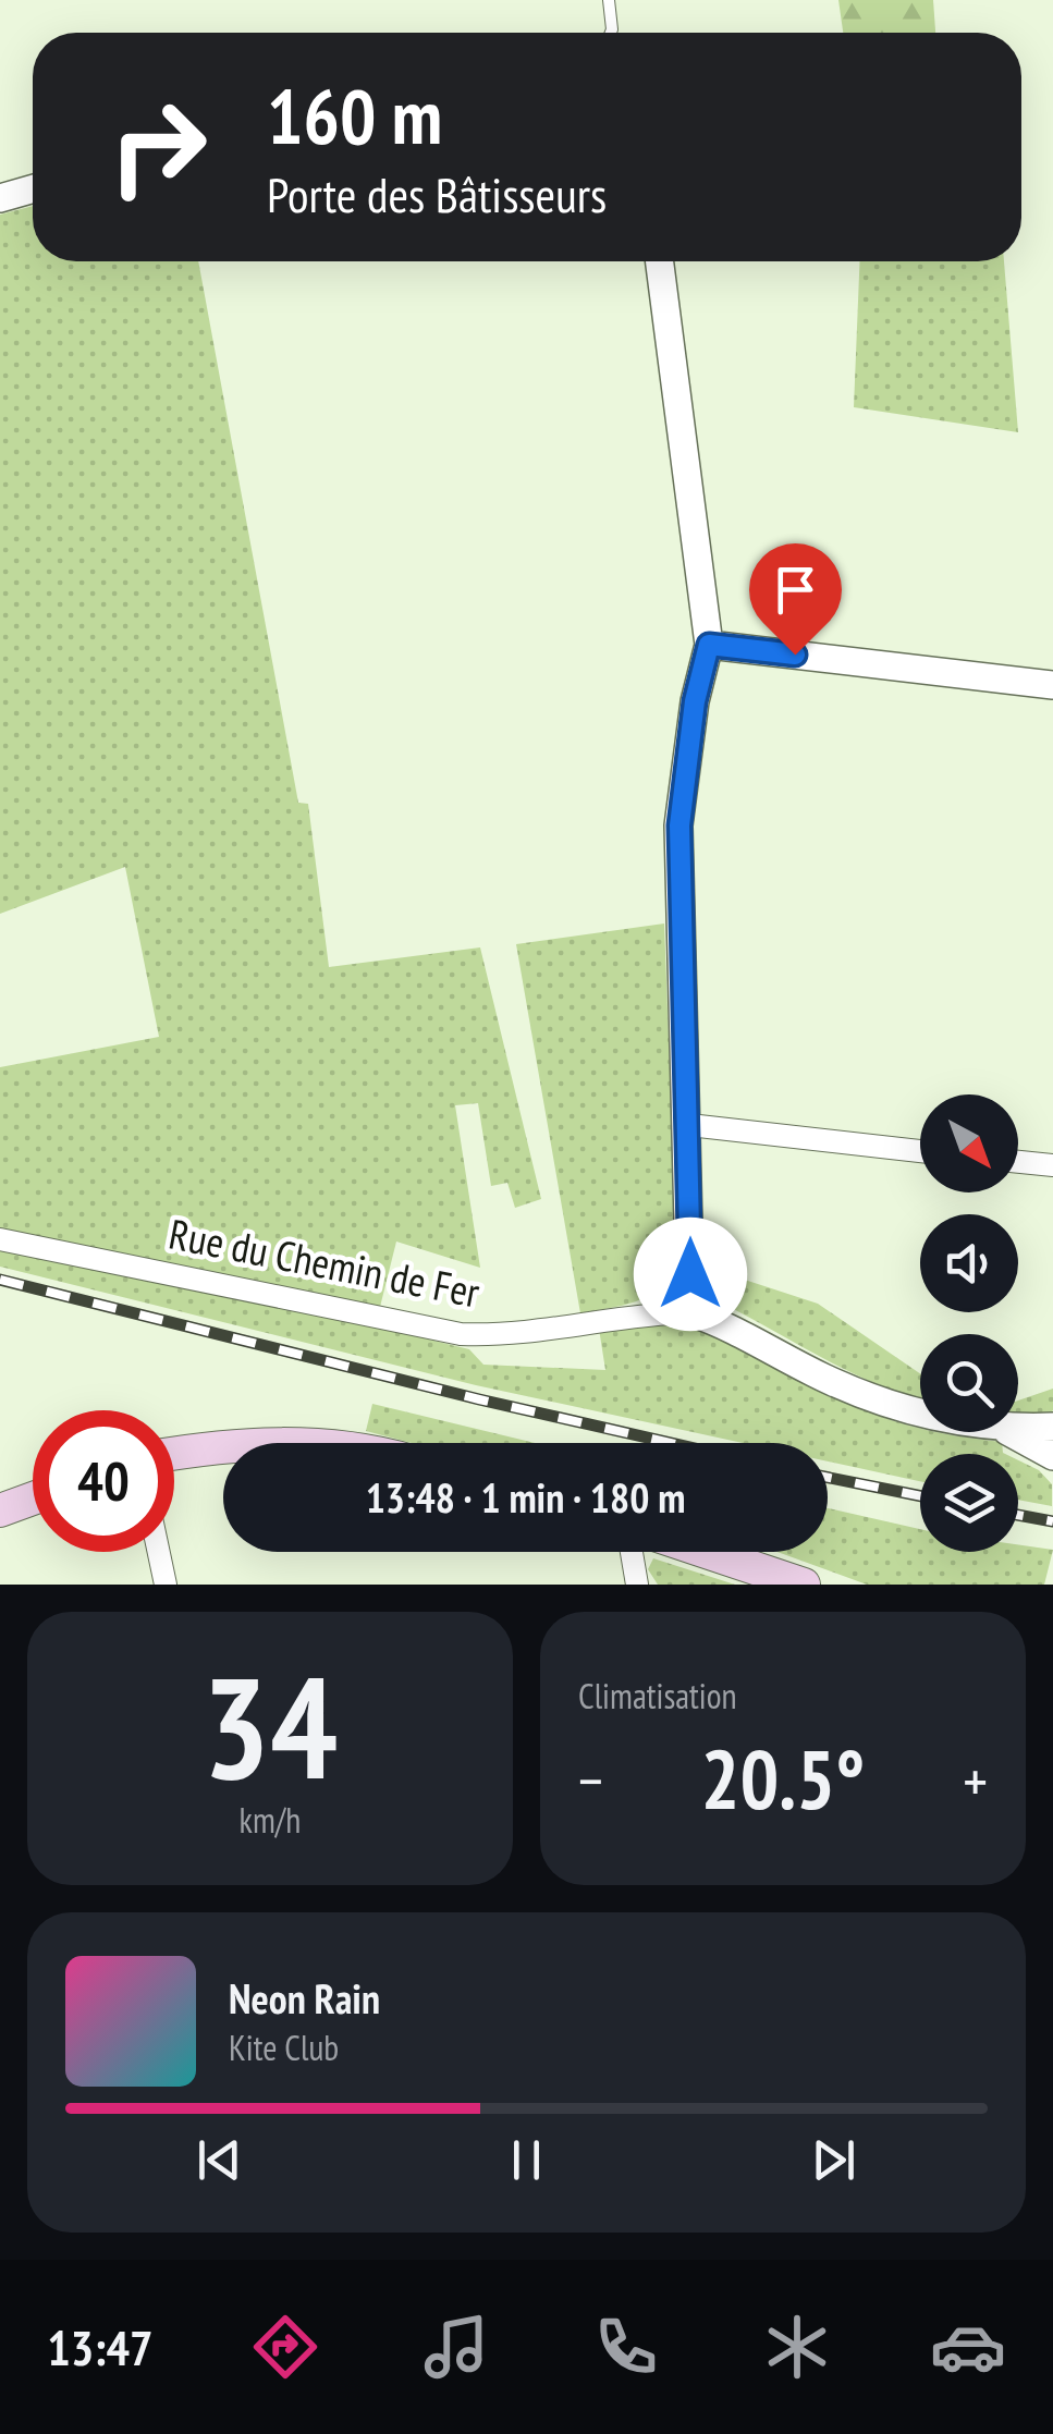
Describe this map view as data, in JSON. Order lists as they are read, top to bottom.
{
  "streets": {
    "street": ["Rue du Chemin de Fer"]
  },
  "north": "bottom right",
  "page": {
    "turn": ["160 m", "Porte des Bâtisseurs"],
    "limit": "40",
    "trip": "13:48 · 1 min · 180 m",
    "tile": [
      ["34", "km/h"],
      "Climatisation"
    ],
    "heat": ["−", "20.5°", "+"],
    "song": ["Neon Rain", "Kite Club"],
    "tabs": "13:47"
  }
}
